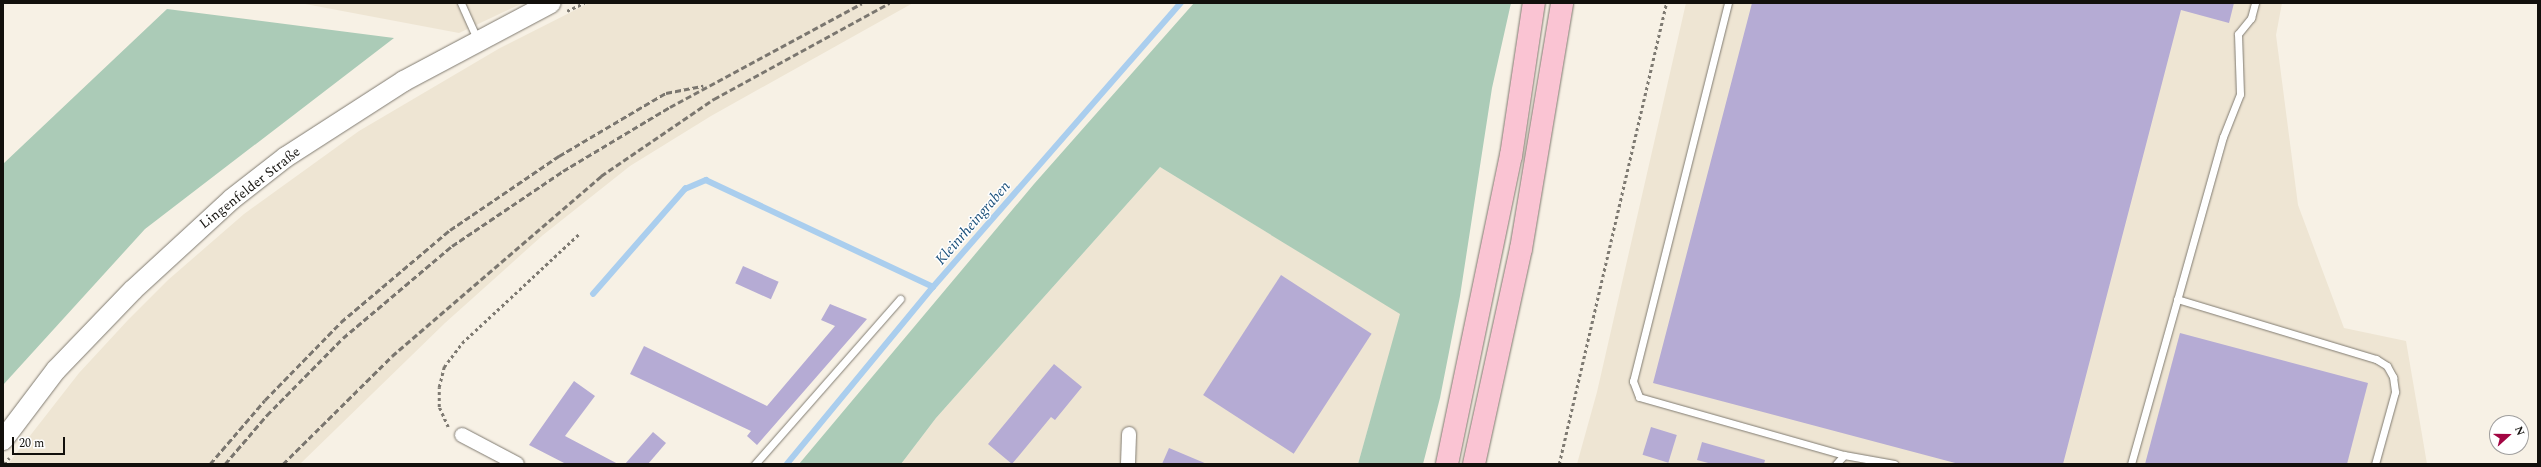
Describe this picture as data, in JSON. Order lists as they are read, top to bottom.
{
  "streets": {
    "main road": ["Lingenfelder Straße"]
  },
  "water": ["Kleinrheingraben"],
  "scale_bar": "20 m",
  "north": "right"
}
